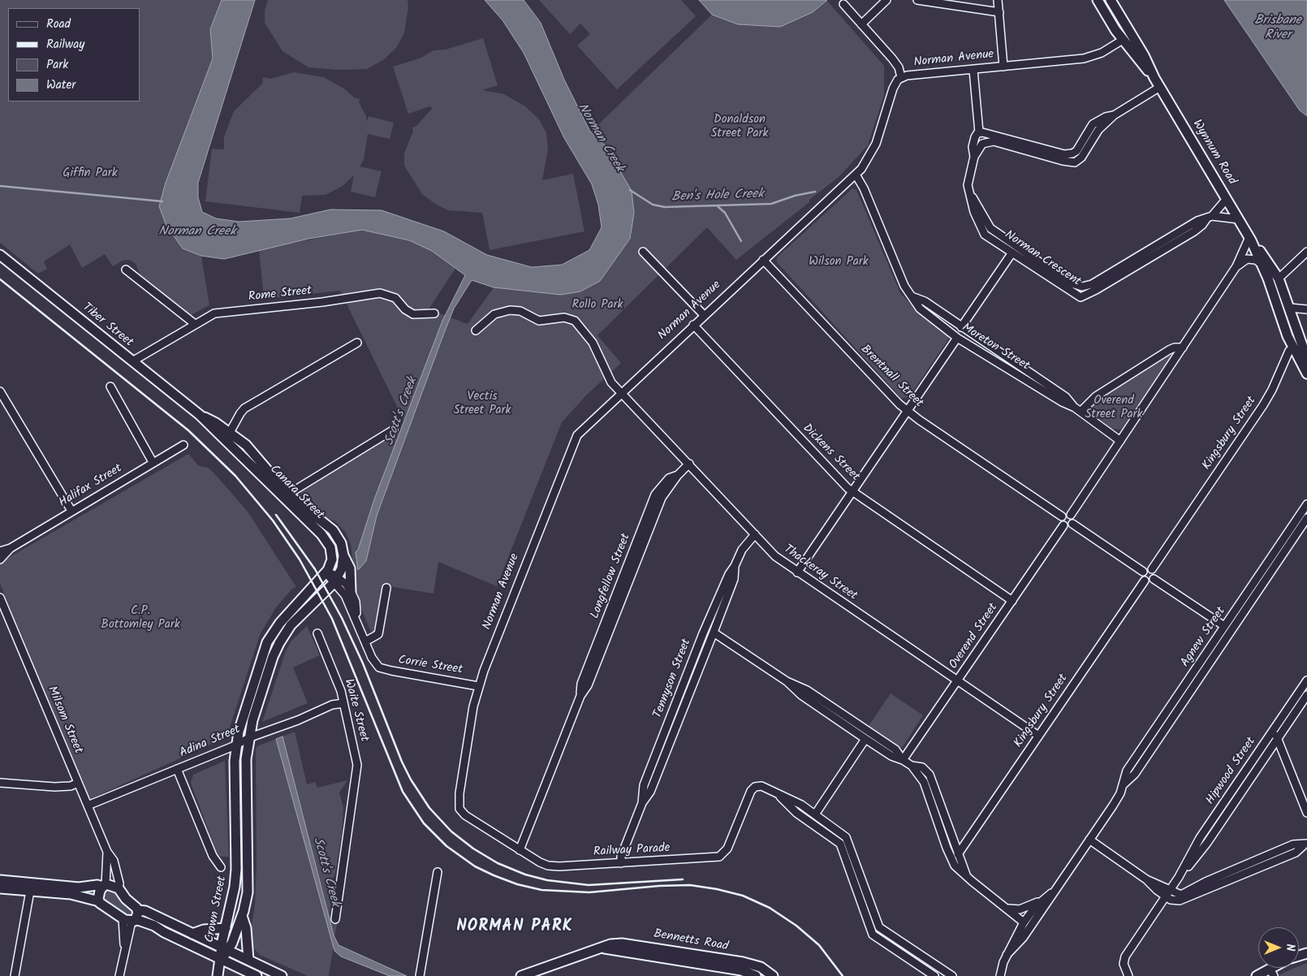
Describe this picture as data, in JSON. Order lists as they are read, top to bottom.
{
  "streets": {
    "main road": [
      "Norman Avenue",
      "Wynnum Road",
      "Tiber Street",
      "Canara Street",
      "Crown Street",
      "Bennetts Road"
    ],
    "street": [
      "Norman Crescent",
      "Rome Street",
      "Moreton Street",
      "Brentnall Street",
      "Kingsbury Street",
      "Dickens Street",
      "Halifax Street",
      "Thackeray Street",
      "Longfellow Street",
      "Overend Street",
      "Agnew Street",
      "Corrie Street",
      "Tennyson Street",
      "Waite Street",
      "Milsom Street",
      "Adina Street",
      "Hipwood Street",
      "Railway Parade"
    ]
  },
  "crossings": [
    ["Norman Avenue", "Wynnum Road"],
    ["Norman Avenue", "Moreton Street"],
    ["Norman Avenue", "Brentnall Street"],
    ["Norman Avenue", "Dickens Street"],
    ["Norman Avenue", "Thackeray Street"],
    ["Norman Avenue", "Corrie Street"],
    ["Norman Avenue", "Railway Parade"],
    ["Wynnum Road", "Norman Crescent"],
    ["Wynnum Road", "Kingsbury Street"],
    ["Rome Street", "Tiber Street"],
    ["Tiber Street", "Canara Street"],
    ["Brentnall Street", "Overend Street"],
    ["Kingsbury Street", "Thackeray Street"],
    ["Dickens Street", "Overend Street"],
    ["Canara Street", "Crown Street"],
    ["Thackeray Street", "Longfellow Street"],
    ["Thackeray Street", "Overend Street"],
    ["Thackeray Street", "Tennyson Street"],
    ["Longfellow Street", "Railway Parade"],
    ["Tennyson Street", "Railway Parade"],
    ["Waite Street", "Adina Street"],
    ["Milsom Street", "Adina Street"],
    ["Adina Street", "Crown Street"]
  ],
  "districts": ["NORMAN PARK"],
  "water": [
    "Brisbane River",
    "Norman Creek",
    "Ben's Hole Creek",
    "Scott's Creek"
  ],
  "parks": [
    "Donaldson Street Park",
    "Giffin Park",
    "Wilson Park",
    "Rollo Park",
    "Vectis Street Park",
    "Overend Street Park",
    "C.P. Bottomley Park"
  ],
  "legend": [
    "Road",
    "Railway",
    "Park",
    "Water"
  ],
  "north": "right"
}
